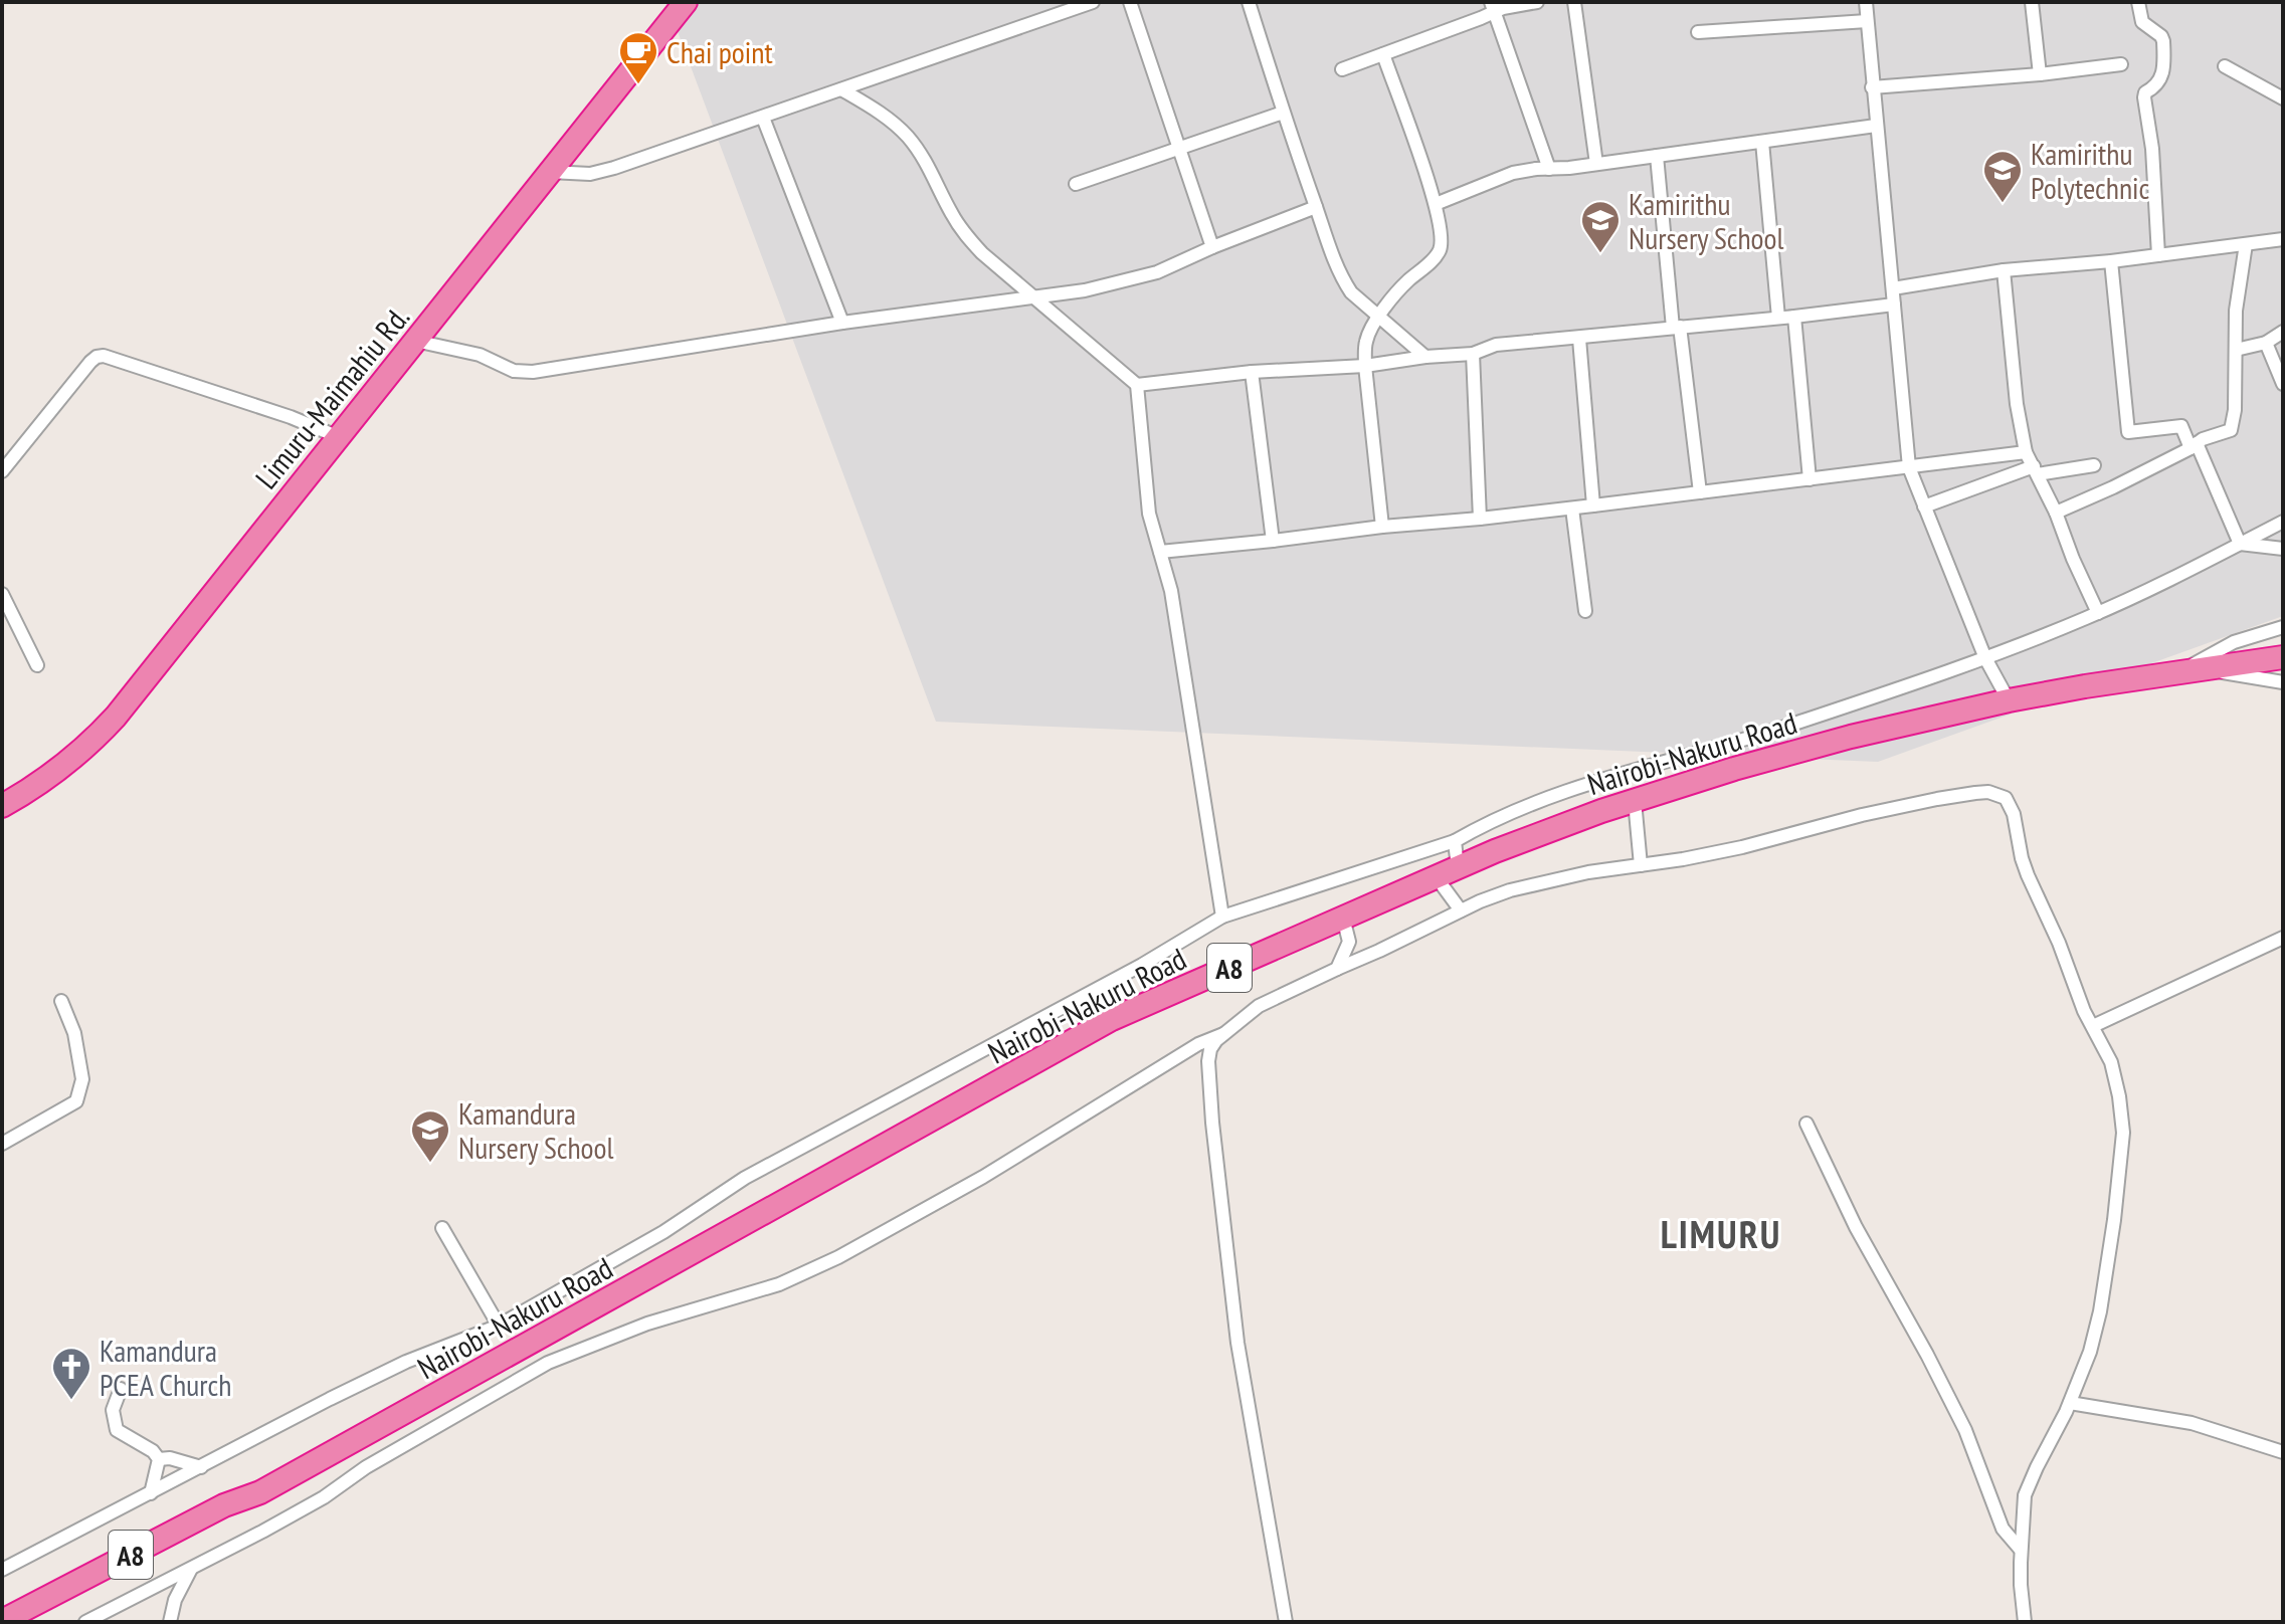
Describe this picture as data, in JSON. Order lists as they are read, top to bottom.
{
  "streets": {
    "highway": ["Limuru-Maimahiu Rd.", "Nairobi-Nakuru Road", "A8"]
  },
  "districts": ["LIMURU"],
  "places": {
    "cafe": ["Chai point"],
    "school or university": ["Kamirithu Polytechnic", "Kamirithu Nursery School", "Kamandura Nursery School"],
    "church": ["Kamandura PCEA Church"]
  }
}
